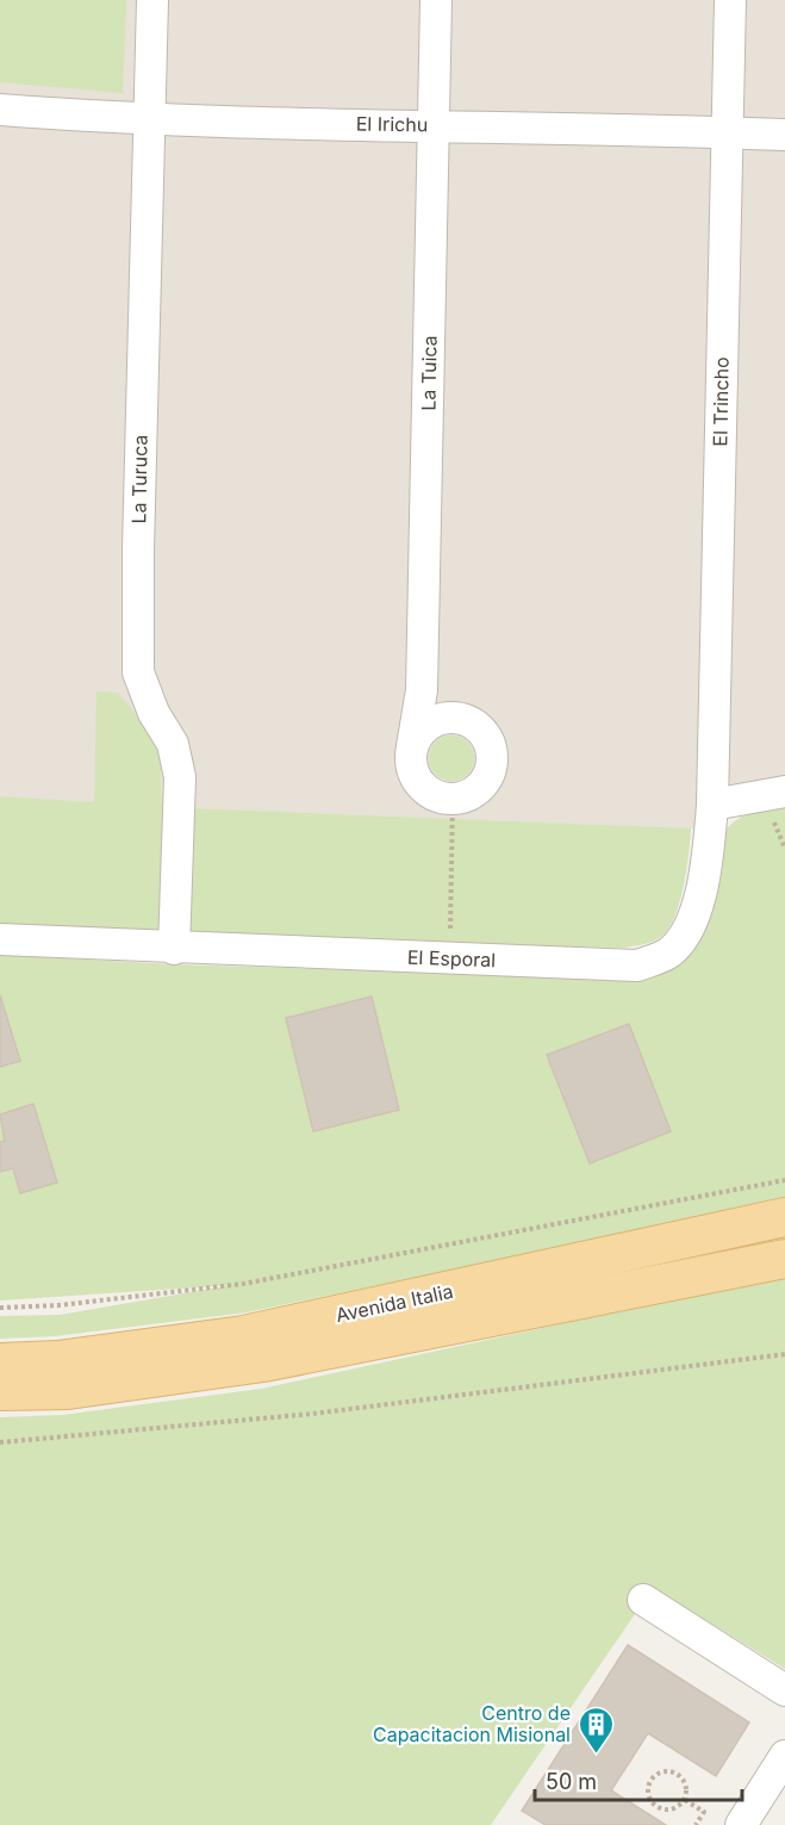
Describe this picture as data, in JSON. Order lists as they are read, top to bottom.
{
  "streets": {
    "main road": ["Avenida Italia"],
    "street": [
      "El Irichu",
      "La Tuica",
      "El Trincho",
      "La Turuca",
      "El Esporal"
    ]
  },
  "crossings": [
    ["El Irichu", "La Tuica"],
    ["El Irichu", "El Trincho"],
    ["El Irichu", "La Turuca"],
    ["El Trincho", "El Esporal"],
    ["La Turuca", "El Esporal"]
  ],
  "places": {
    "building": ["Centro de Capacitacion Misional"]
  },
  "scale_bar": "50 m"
}
